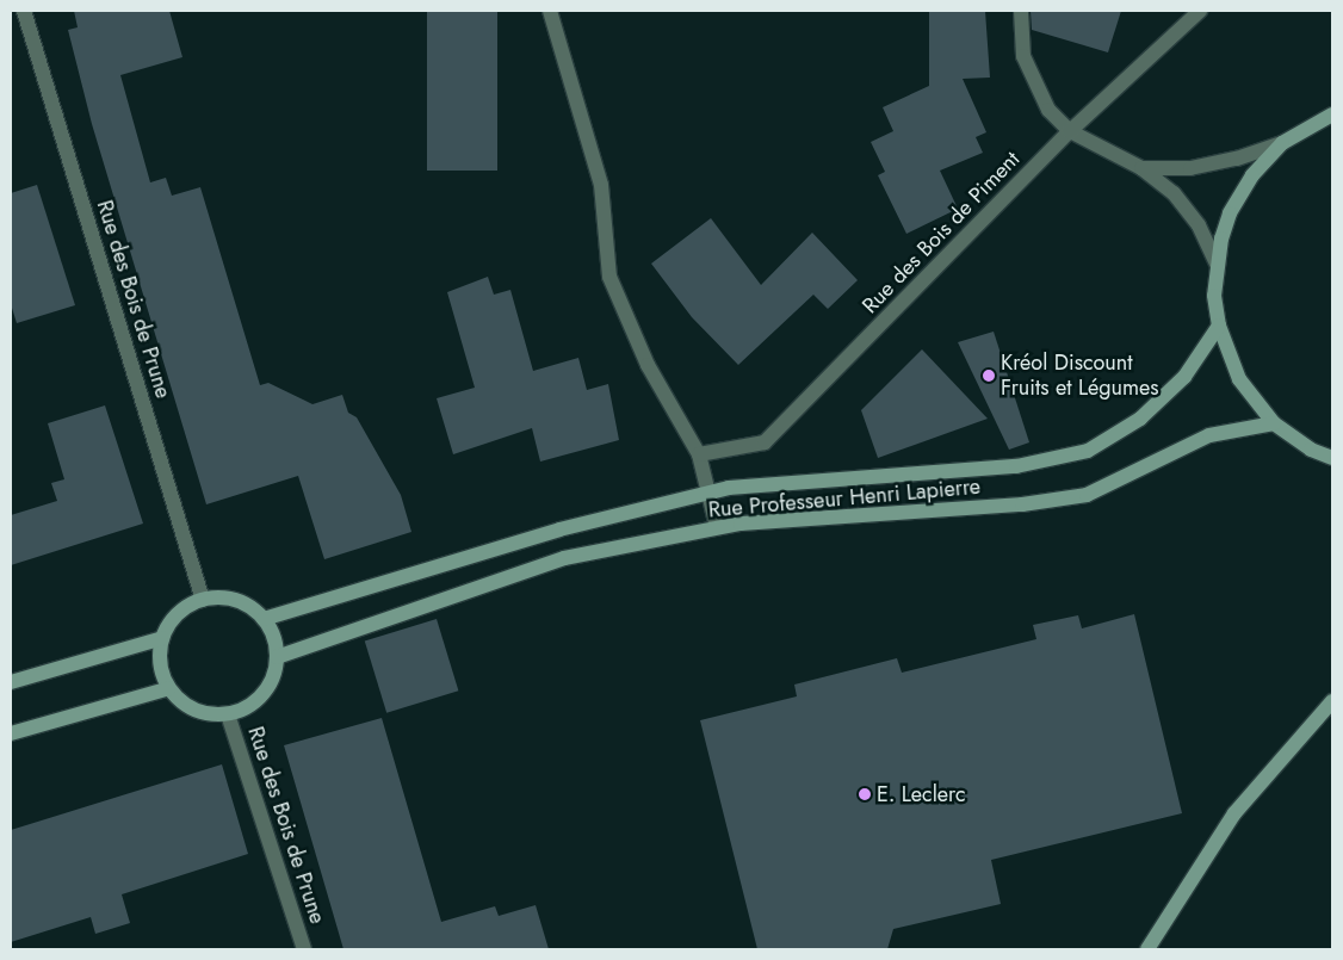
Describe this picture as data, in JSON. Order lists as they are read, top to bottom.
{
  "streets": {
    "main road": ["Rue Professeur Henri Lapierre"],
    "street": ["Rue des Bois de Piment", "Rue des Bois de Prune"]
  },
  "crossings": [
    ["Rue des Bois de Prune", "Rue Professeur Henri Lapierre"]
  ],
  "places": ["Kréol Discount Fruits et Légumes", "E. Leclerc"]
}
